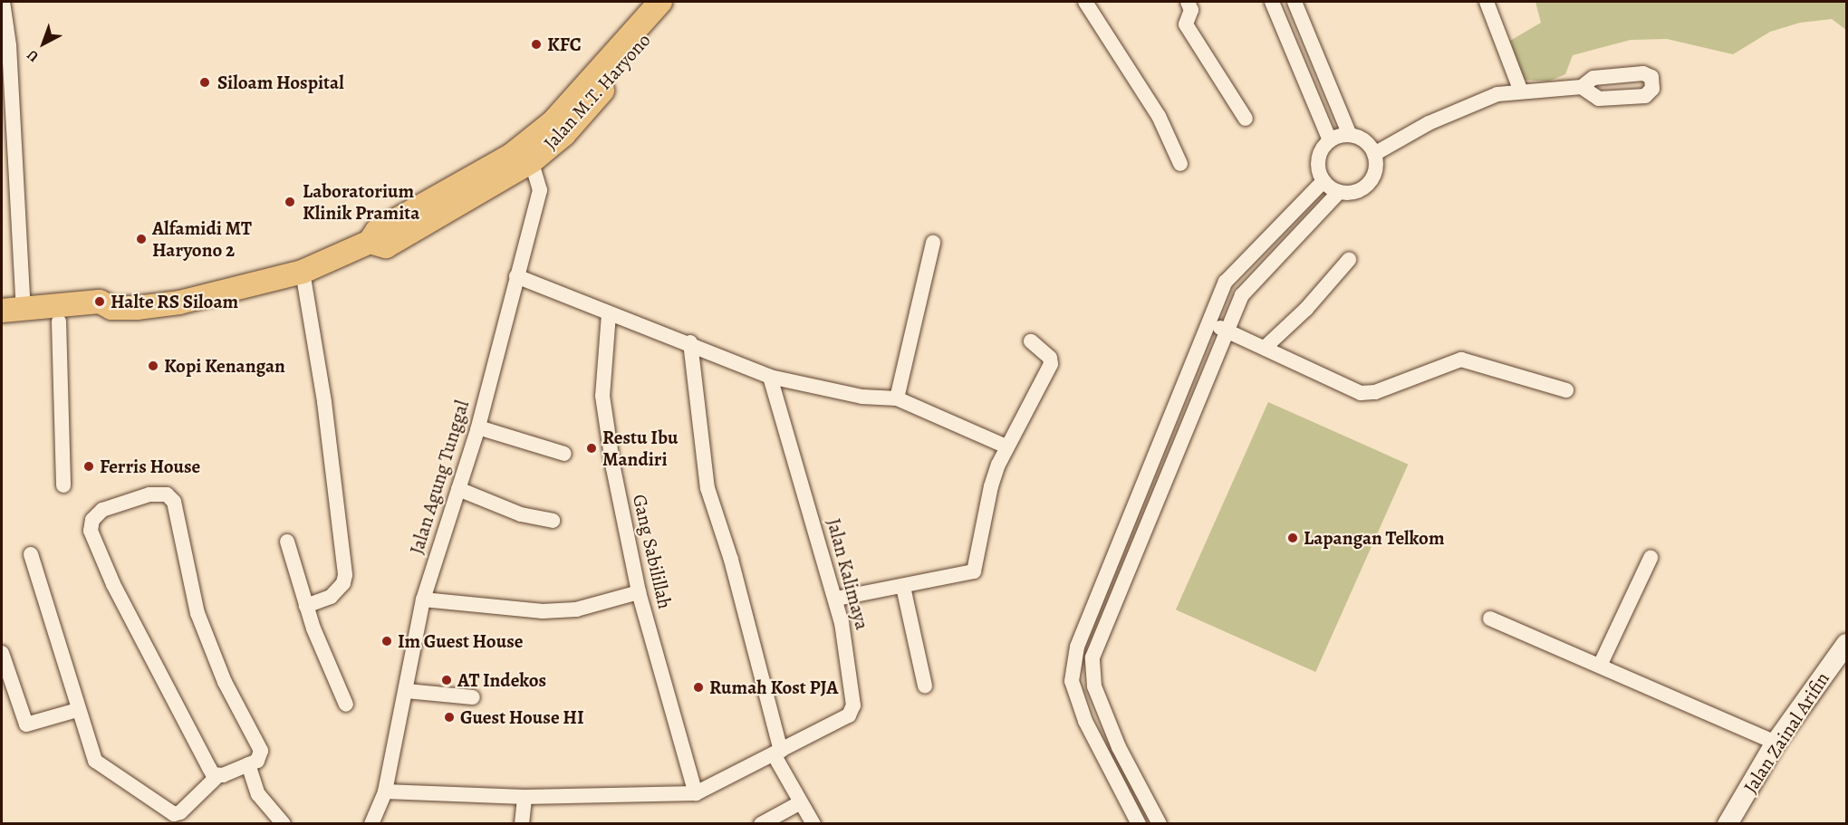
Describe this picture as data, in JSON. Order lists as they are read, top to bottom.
{
  "streets": {
    "main road": ["Jalan M.T. Haryono", "Jalan Zainal Arifin"],
    "street": ["Jalan Agung Tunggal", "Gang Sabilillah", "Jalan Kalimaya"]
  },
  "crossings": [
    ["Jalan M.T. Haryono", "Jalan Agung Tunggal"],
    ["Jalan Agung Tunggal", "Jalan Kalimaya"],
    ["Gang Sabilillah", "Jalan Kalimaya"]
  ],
  "places": [
    "KFC",
    "Siloam Hospital",
    "Laboratorium Klinik Pramita",
    "Alfamidi MT Haryono 2",
    "Halte RS Siloam",
    "Kopi Kenangan",
    "Restu Ibu Mandiri",
    "Ferris House",
    "Lapangan Telkom",
    "Im Guest House",
    "AT Indekos",
    "Rumah Kost PJA",
    "Guest House HI"
  ],
  "north": "bottom left"
}
